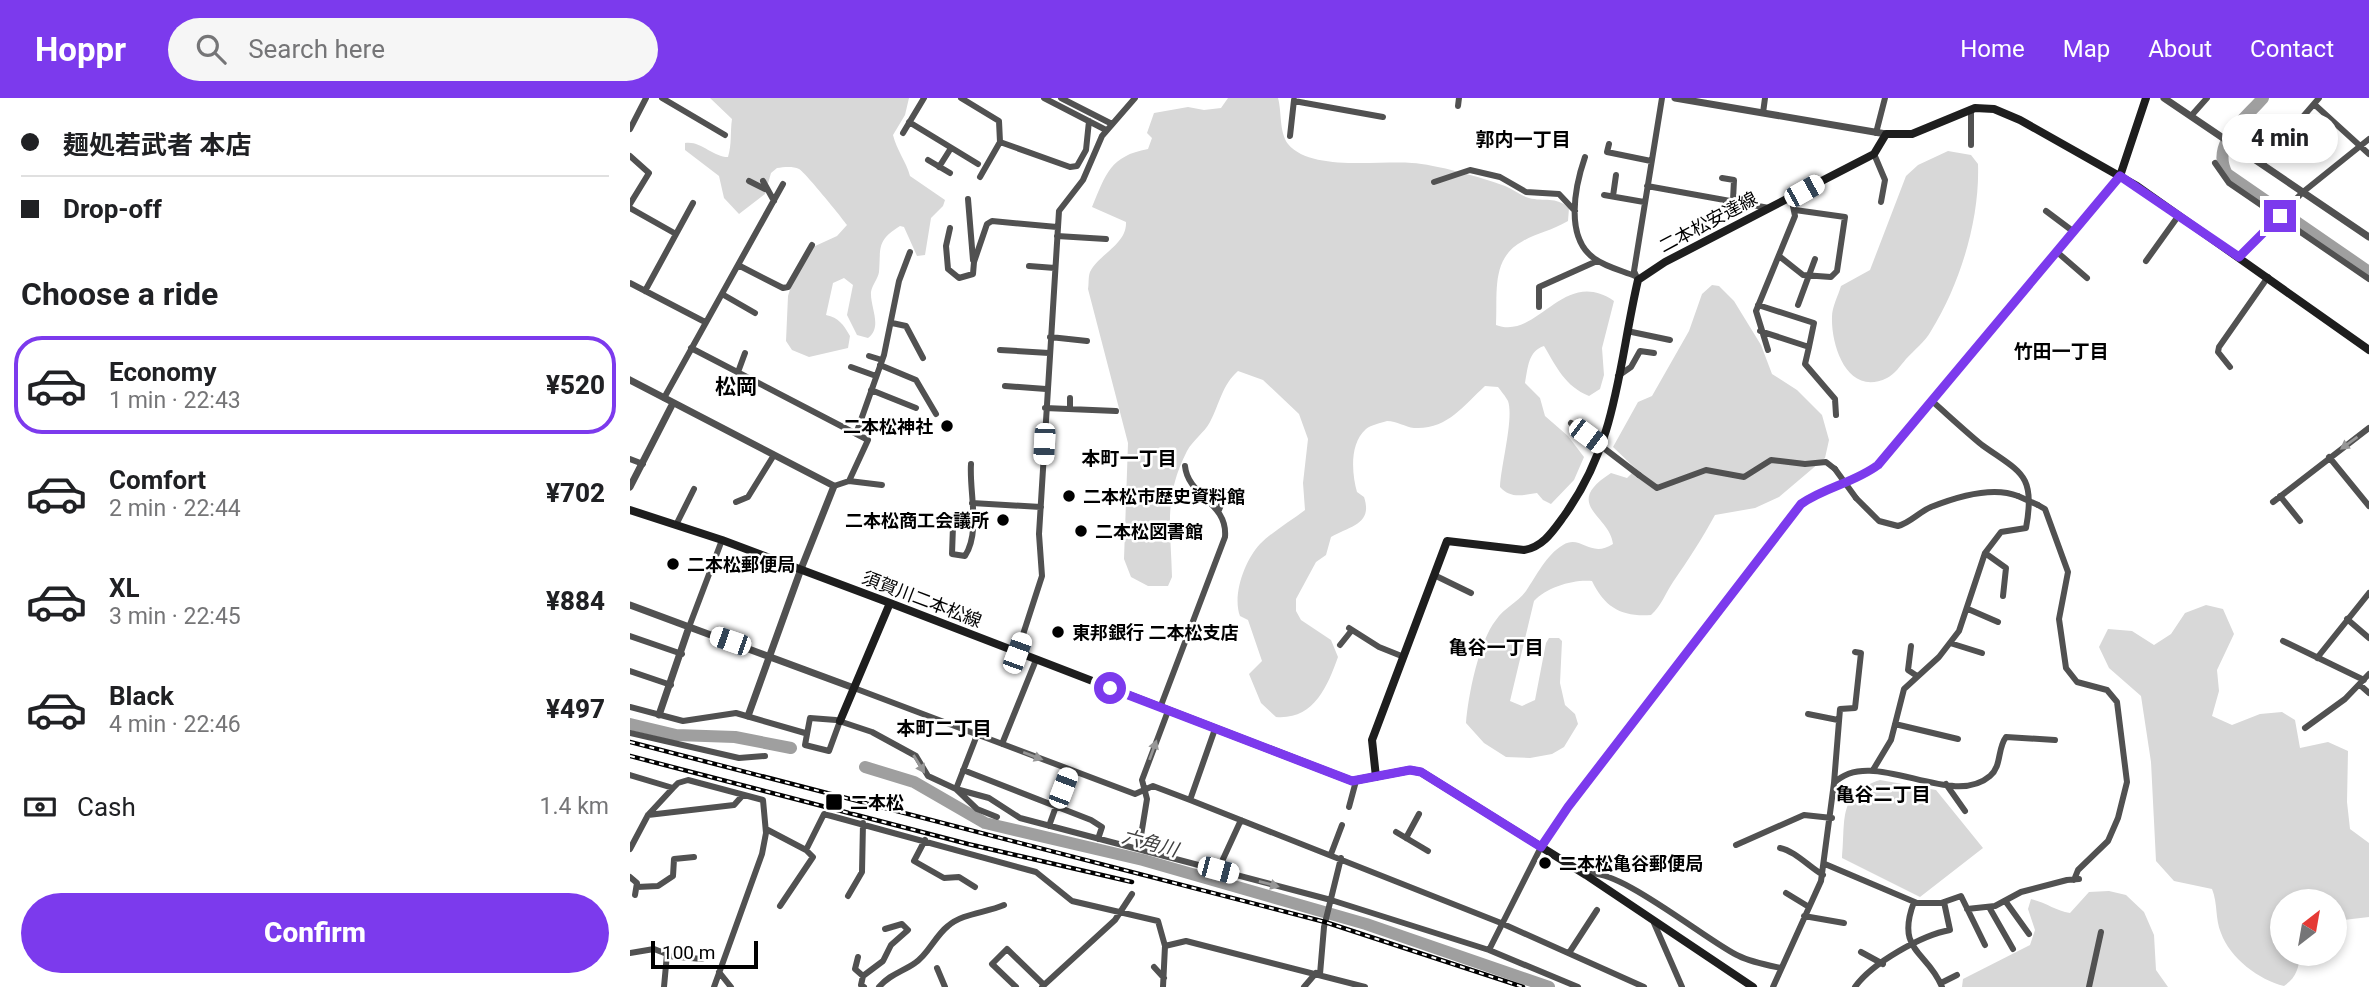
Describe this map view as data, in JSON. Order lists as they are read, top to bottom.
{
  "streets": {
    "main road": ["二本松安達線", "須賀川二本松線"]
  },
  "districts": [
    "郭内一丁目",
    "竹田一丁目",
    "松岡",
    "本町一丁目",
    "亀谷一丁目",
    "本町二丁目",
    "亀谷二丁目"
  ],
  "water": ["六角川"],
  "places": {
    "other": [
      "二本松神社",
      "二本松市歴史資料館",
      "二本松商工会議所",
      "二本松図書館",
      "二本松郵便局",
      "東邦銀行 二本松支店",
      "二本松亀谷郵便局"
    ],
    "transit": ["二本松"]
  },
  "scale_bar": "100 m",
  "north": "top right",
  "page": {
    "header": "Hoppr",
    "search": "Search here",
    "nav": [
      "Home",
      "Map",
      "About",
      "Contact"
    ],
    "banner": ["麺処若武者 本店", "Drop-off"],
    "bubble": "4 min",
    "heading": "Choose a ride",
    "list": [
      {
        "name": "Economy",
        "note": "1 min · 22:43",
        "value": "¥520"
      },
      {
        "name": "Comfort",
        "note": "2 min · 22:44",
        "value": "¥702"
      },
      {
        "name": "XL",
        "note": "3 min · 22:45",
        "value": "¥884"
      },
      {
        "name": "Black",
        "note": "4 min · 22:46",
        "value": "¥497"
      }
    ],
    "pay": ["Cash", "1.4 km"],
    "buttons": "Confirm",
    "scale": "100 m"
  }
}
